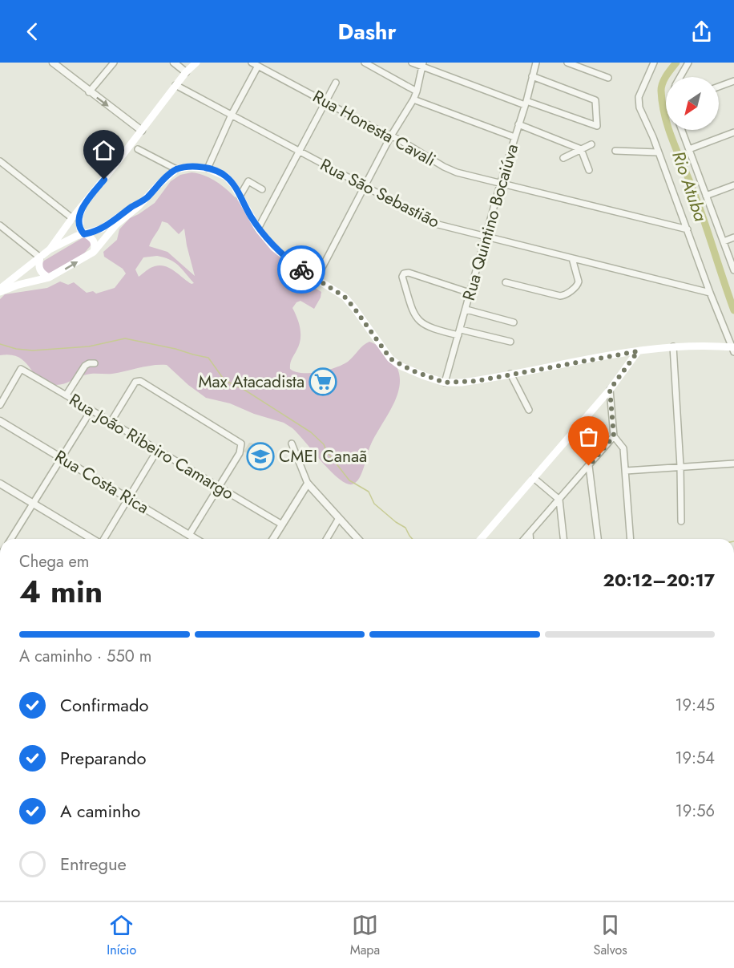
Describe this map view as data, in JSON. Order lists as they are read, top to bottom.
{
  "streets": {
    "street": [
      "Rua Honesta Cavali",
      "Rua São Sebastião",
      "Rua Quintino Bocaiúva",
      "Rua João Ribeiro Camargo",
      "Rua Costa Rica"
    ]
  },
  "crossings": [
    ["Rua Honesta Cavali", "Rua Quintino Bocaiúva"],
    ["Rua São Sebastião", "Rua Quintino Bocaiúva"]
  ],
  "water": ["Rio Atuba"],
  "places": {
    "supermarket": ["Max Atacadista"],
    "school or university": ["CMEI Canaã"]
  },
  "north": "bottom left",
  "page": {
    "header": "Dashr",
    "heading": ["4 min", "Chega em", "20:12–20:17"],
    "bar": "A caminho · 550 m",
    "list": [
      ["Confirmado", "19:45"],
      ["Preparando", "19:54"],
      ["A caminho", "19:56"],
      "Entregue"
    ],
    "tabs": ["Início", "Mapa", "Salvos"]
  }
}
